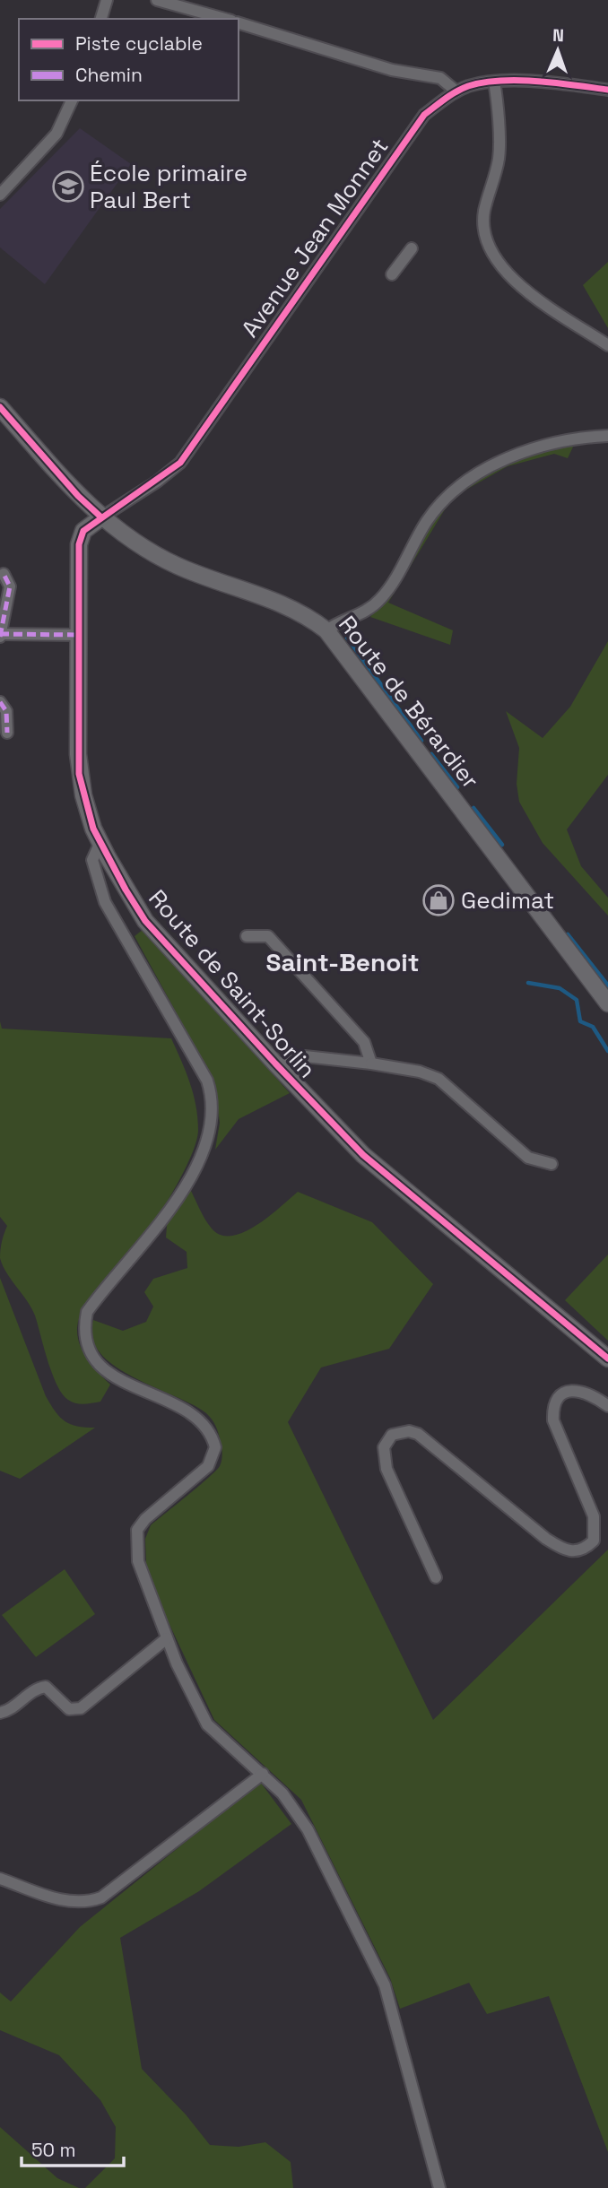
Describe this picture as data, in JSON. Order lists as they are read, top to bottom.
{
  "streets": {
    "street": ["Avenue Jean Monnet", "Route de Bérardier", "Route de Saint-Sorlin"]
  },
  "crossings": [
    ["Avenue Jean Monnet", "Route de Bérardier"],
    ["Avenue Jean Monnet", "Route de Saint-Sorlin"],
    ["Route de Bérardier", "Route de Saint-Sorlin"]
  ],
  "districts": ["Saint-Benoit"],
  "places": {
    "school or university": ["École primaire Paul Bert"],
    "shop": ["Gedimat"]
  },
  "legend": ["Piste cyclable", "Chemin"],
  "scale_bar": "50 m",
  "north": "top"
}
